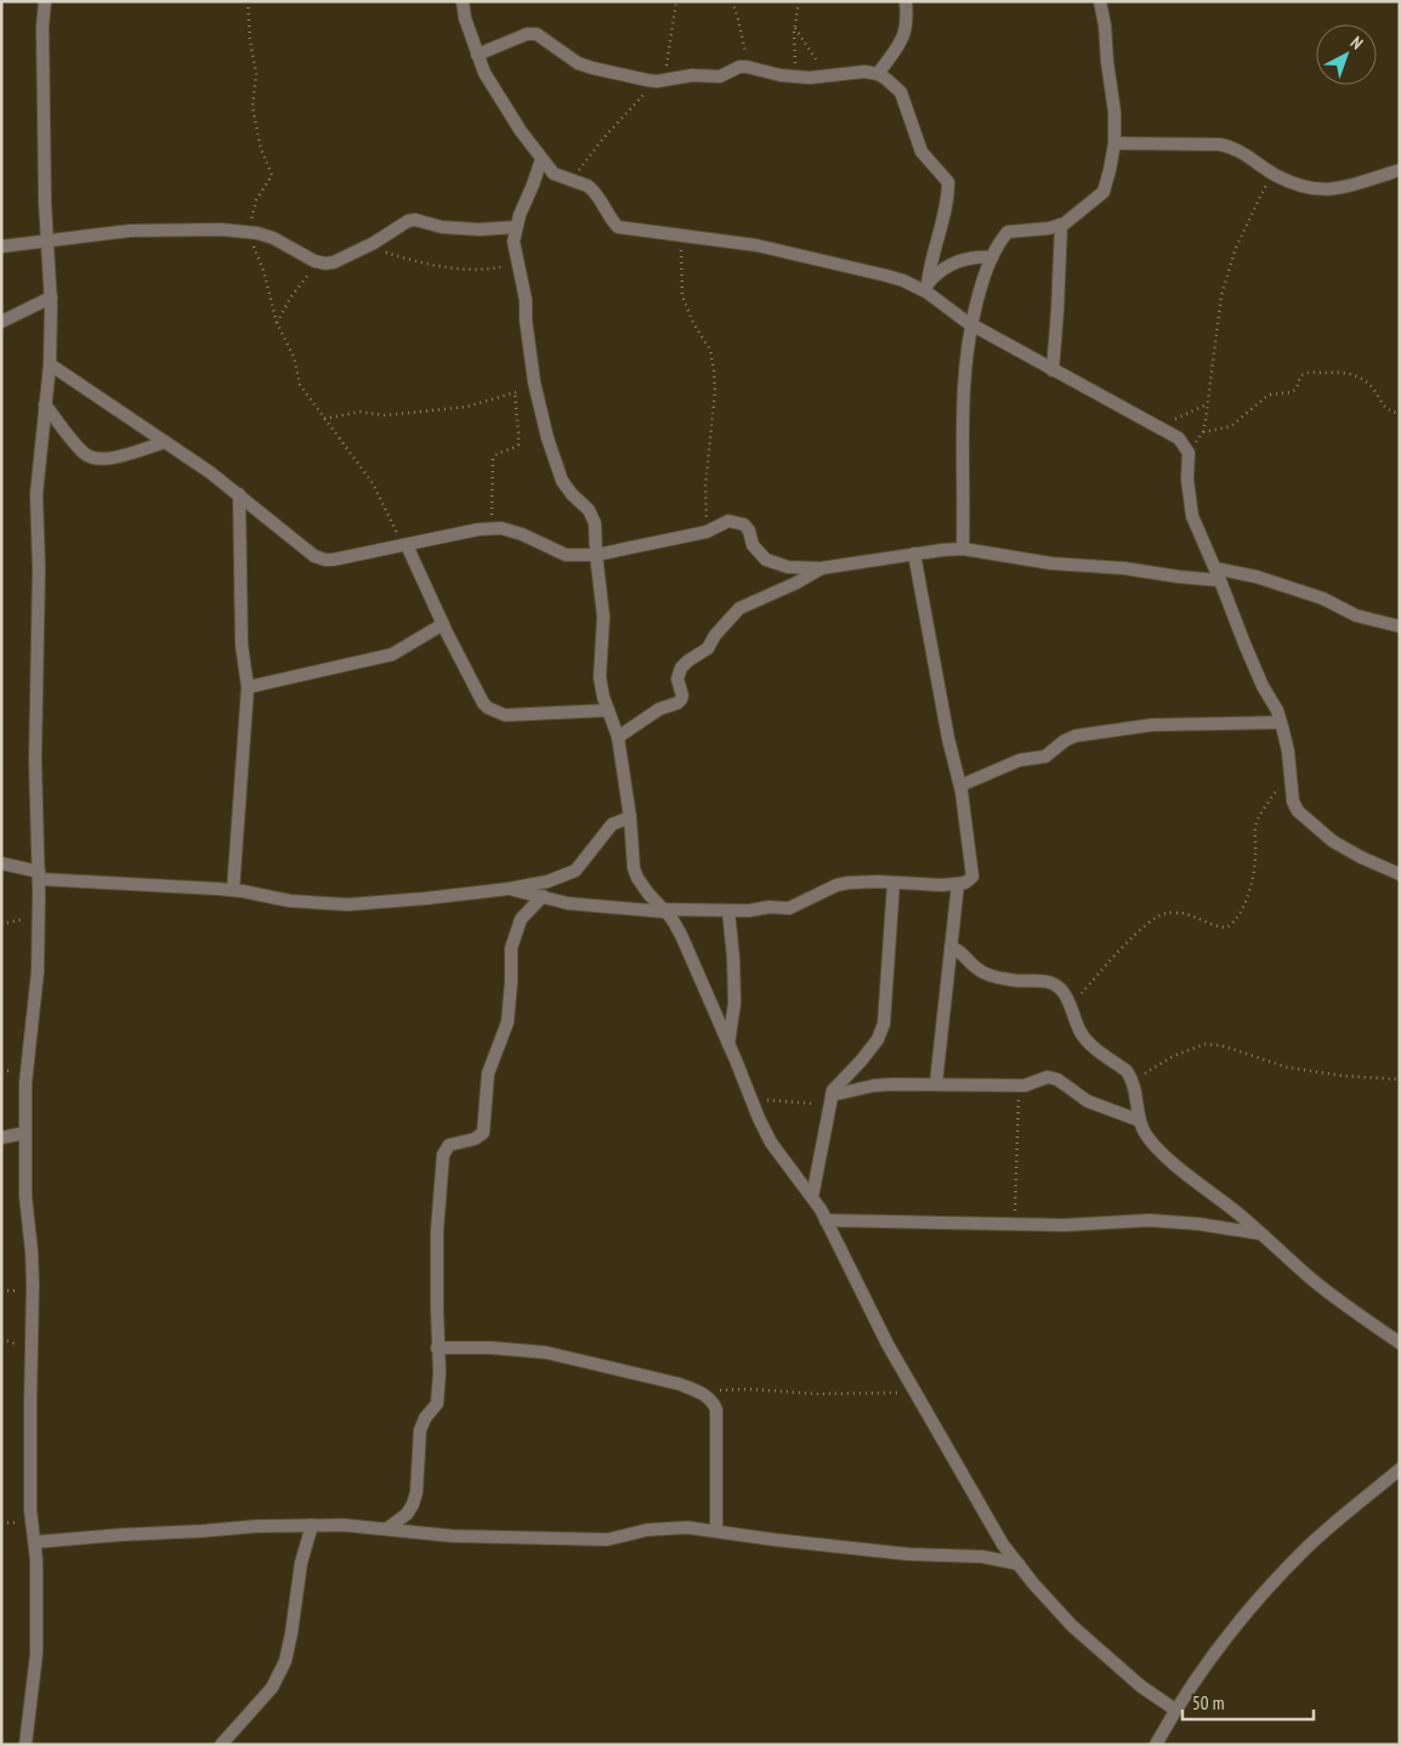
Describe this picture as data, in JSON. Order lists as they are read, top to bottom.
{
  "scale_bar": "50 m",
  "north": "top right"
}
